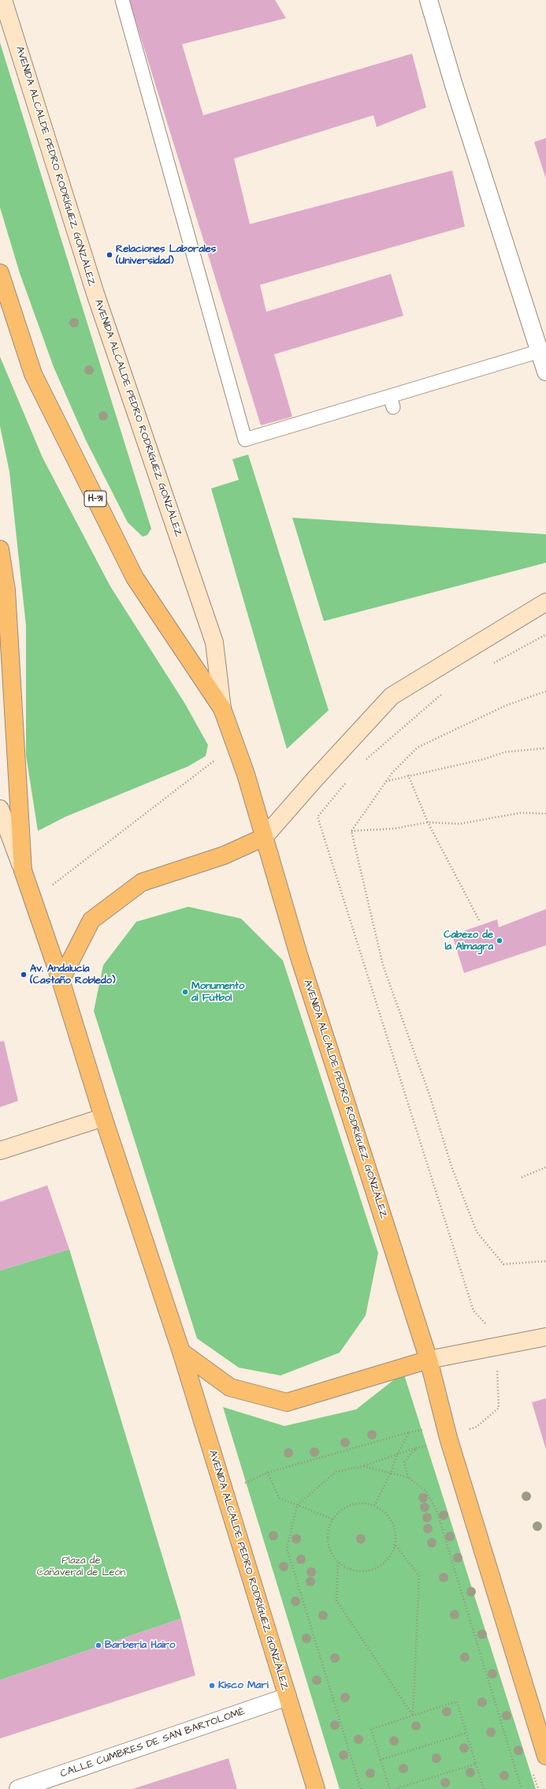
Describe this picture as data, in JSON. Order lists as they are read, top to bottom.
{
  "streets": {
    "main road": ["AVENIDA ALCALDE PEDRO RODRÍGUEZ GONZÁLEZ", "H-31"],
    "street": ["CALLE CUMBRES DE SAN BARTOLOMÉ"]
  },
  "crossings": [
    ["AVENIDA ALCALDE PEDRO RODRÍGUEZ GONZÁLEZ", "H-31"],
    ["AVENIDA ALCALDE PEDRO RODRÍGUEZ GONZÁLEZ", "CALLE CUMBRES DE SAN BARTOLOMÉ"]
  ],
  "parks": ["Plaza de Cañaveral de León"],
  "places": [
    "Relaciones Laborales (Universidad)",
    "Cabezo de la Almagra",
    "Av. Andalucía (Castaño Robledo)",
    "Monumento al Fútbol",
    "Barbería Hairo",
    "Kisco Mari"
  ]
}
